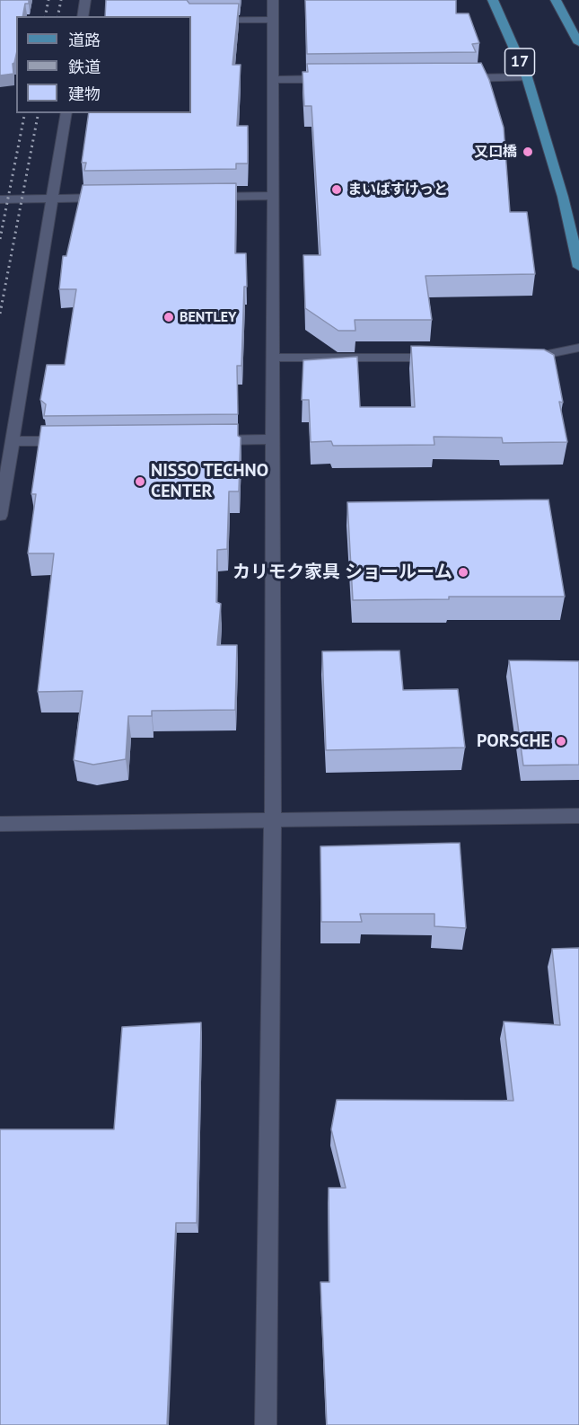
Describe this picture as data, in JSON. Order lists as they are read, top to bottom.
{
  "streets": {
    "main road": ["17"]
  },
  "places": [
    "又口橋",
    "まいばすけっと",
    "BENTLEY",
    "NISSO TECHNO CENTER",
    "カリモク家具 ショールーム",
    "PORSCHE"
  ],
  "legend": ["道路", "鉄道", "建物"]
}
